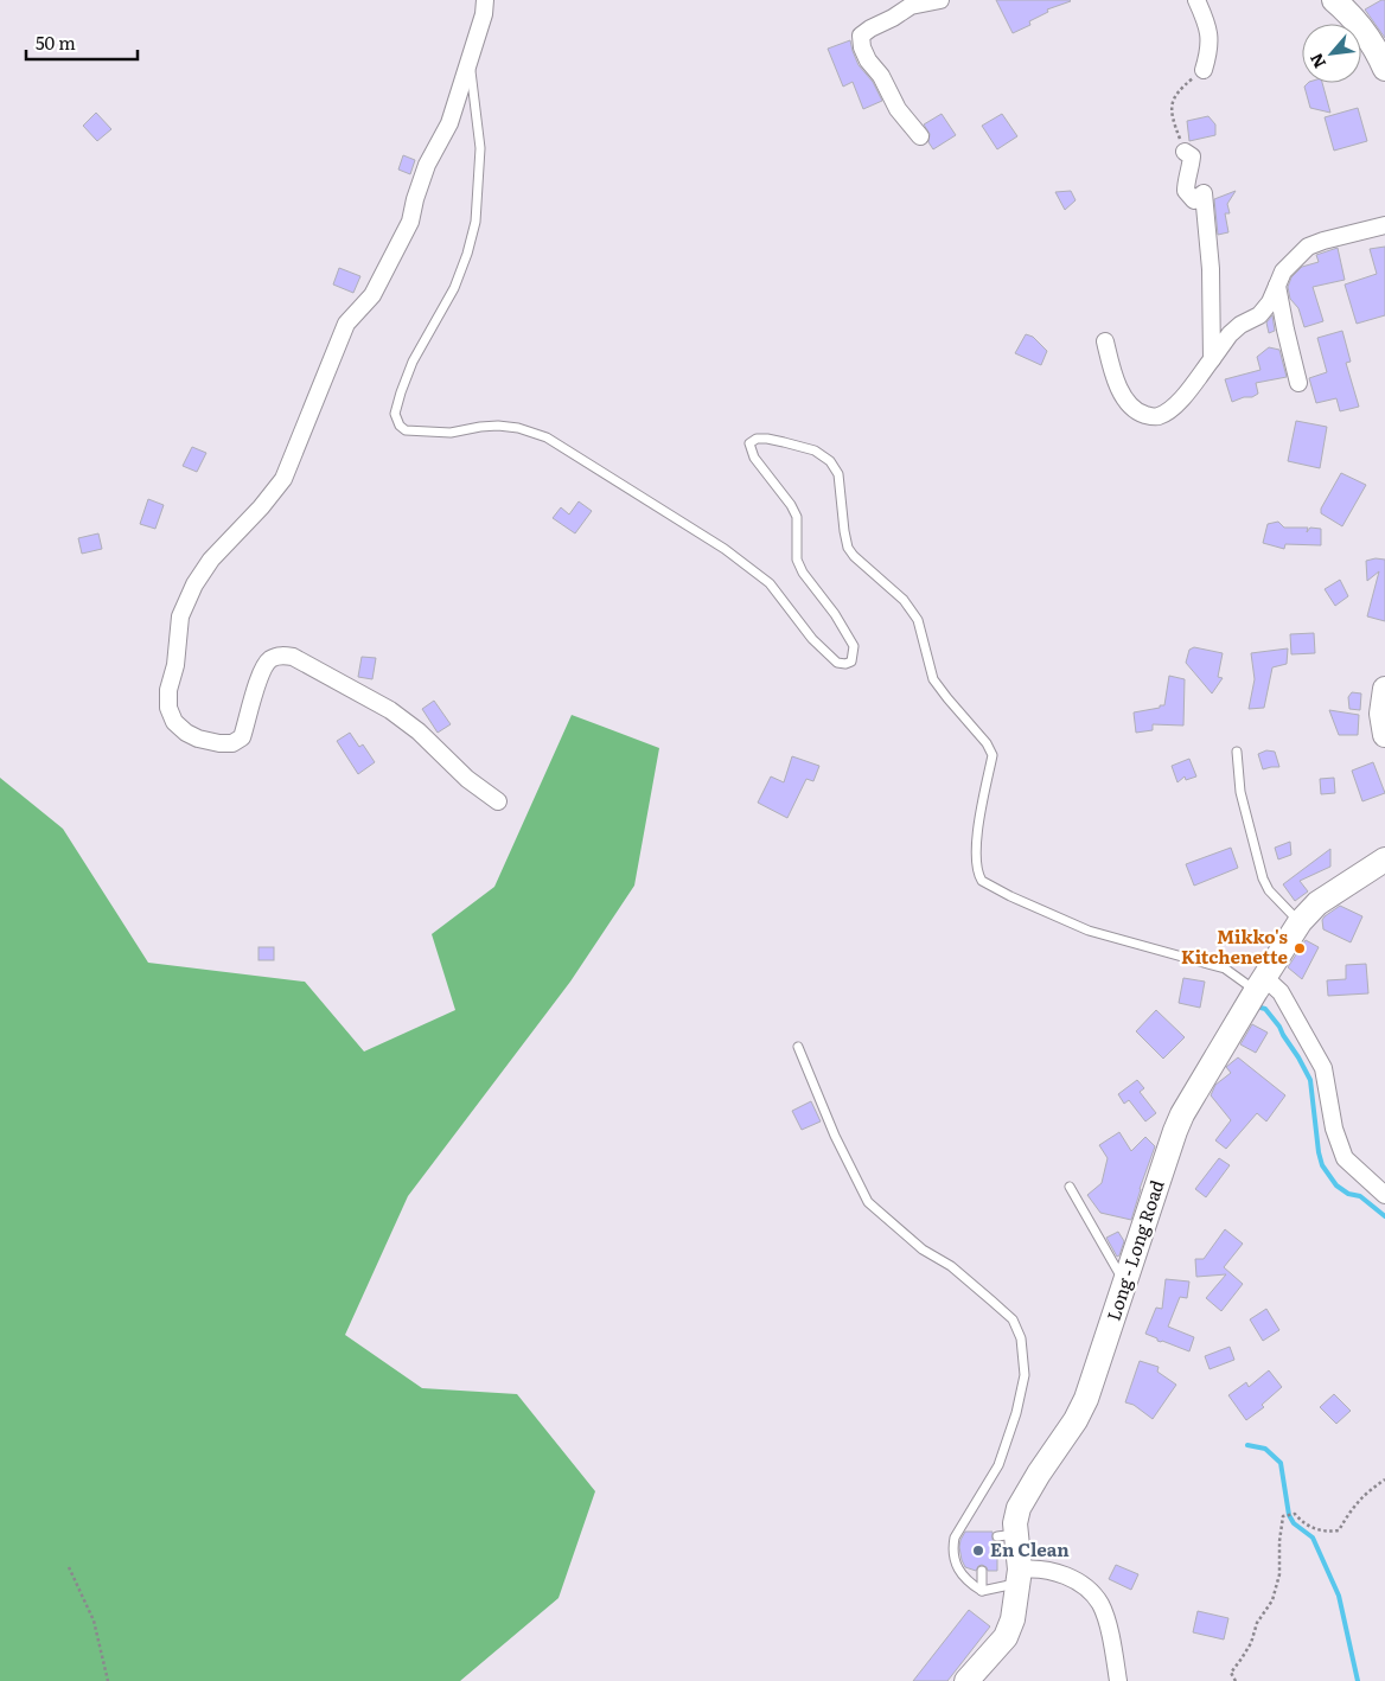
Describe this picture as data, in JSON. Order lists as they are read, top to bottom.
{
  "streets": {
    "main road": ["Long - Long Road"]
  },
  "places": ["Mikko's Kitchenette", "En Clean"],
  "scale_bar": "50 m",
  "north": "bottom left"
}
